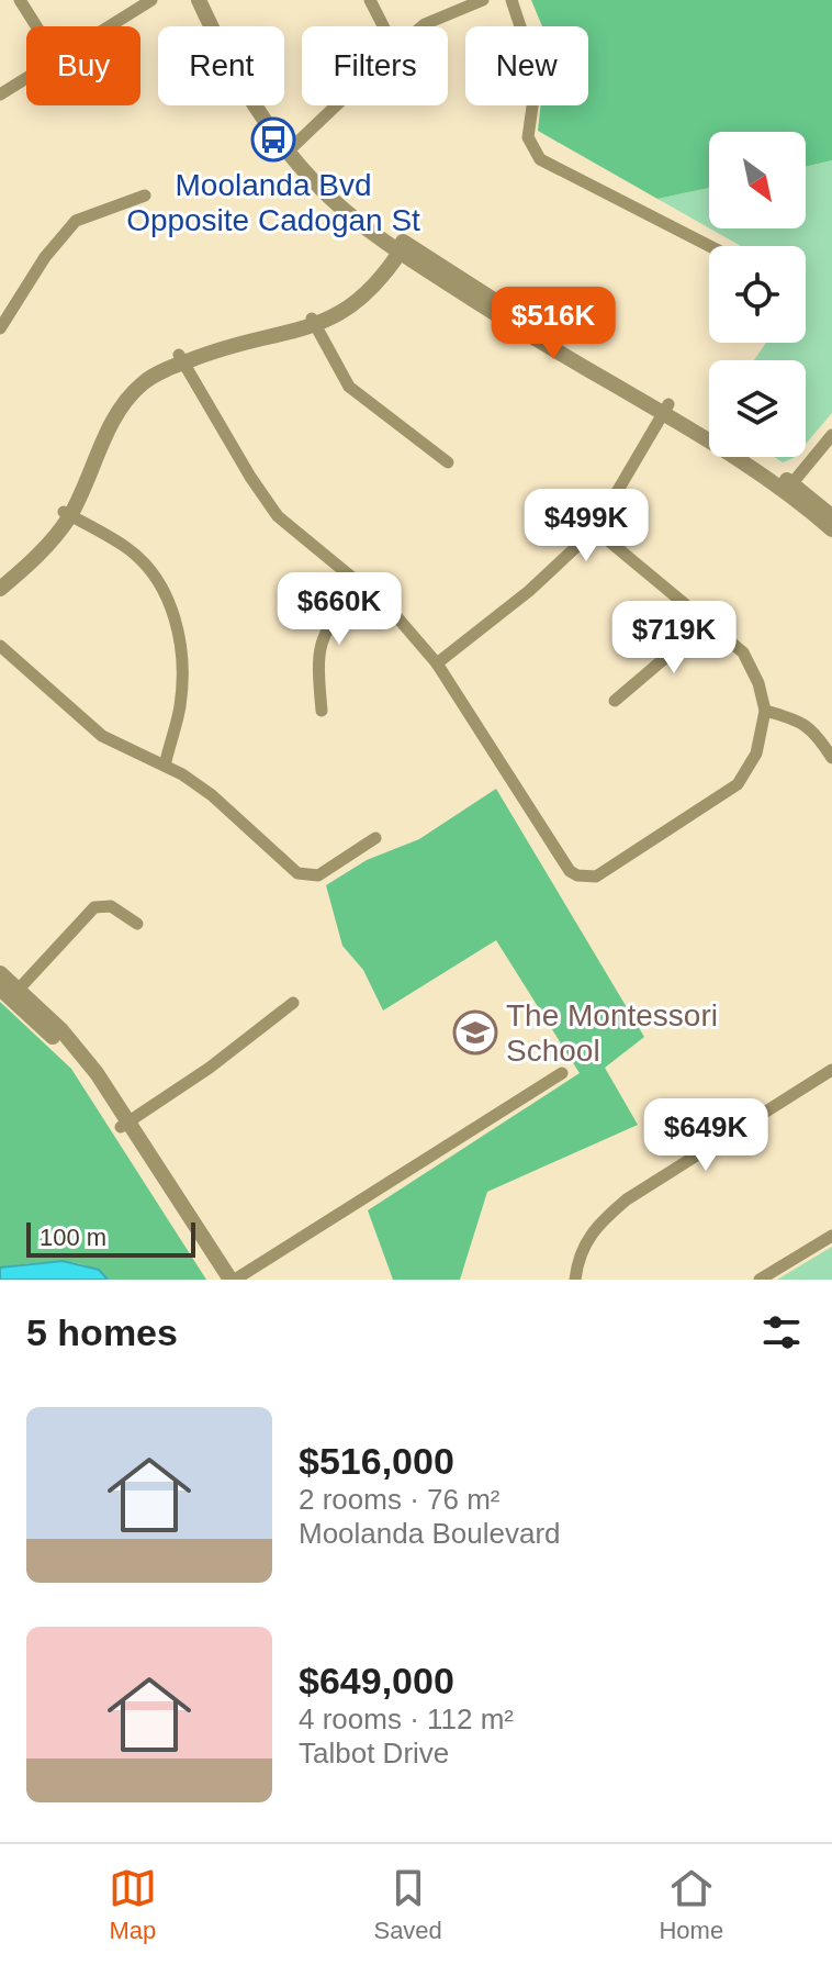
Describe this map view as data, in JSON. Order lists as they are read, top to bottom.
{
  "places": {
    "bus stop": ["Moolanda Bvd Opposite Cadogan St"],
    "school or university": ["The Montessori School"]
  },
  "scale_bar": "100 m",
  "north": "bottom right",
  "page": {
    "chip": [
      "Buy",
      "Rent",
      "Filters",
      "New"
    ],
    "price": [
      "$516K",
      "$499K",
      "$660K",
      "$719K",
      "$649K"
    ],
    "scale": "100 m",
    "heading": "5 homes",
    "list": [
      {
        "name": "$516,000",
        "note": "2 rooms · 76 m² · Moolanda Boulevard"
      },
      {
        "name": "$649,000",
        "note": "4 rooms · 112 m² · Talbot Drive"
      }
    ],
    "tabs": ["Map", "Saved", "Home"]
  }
}
